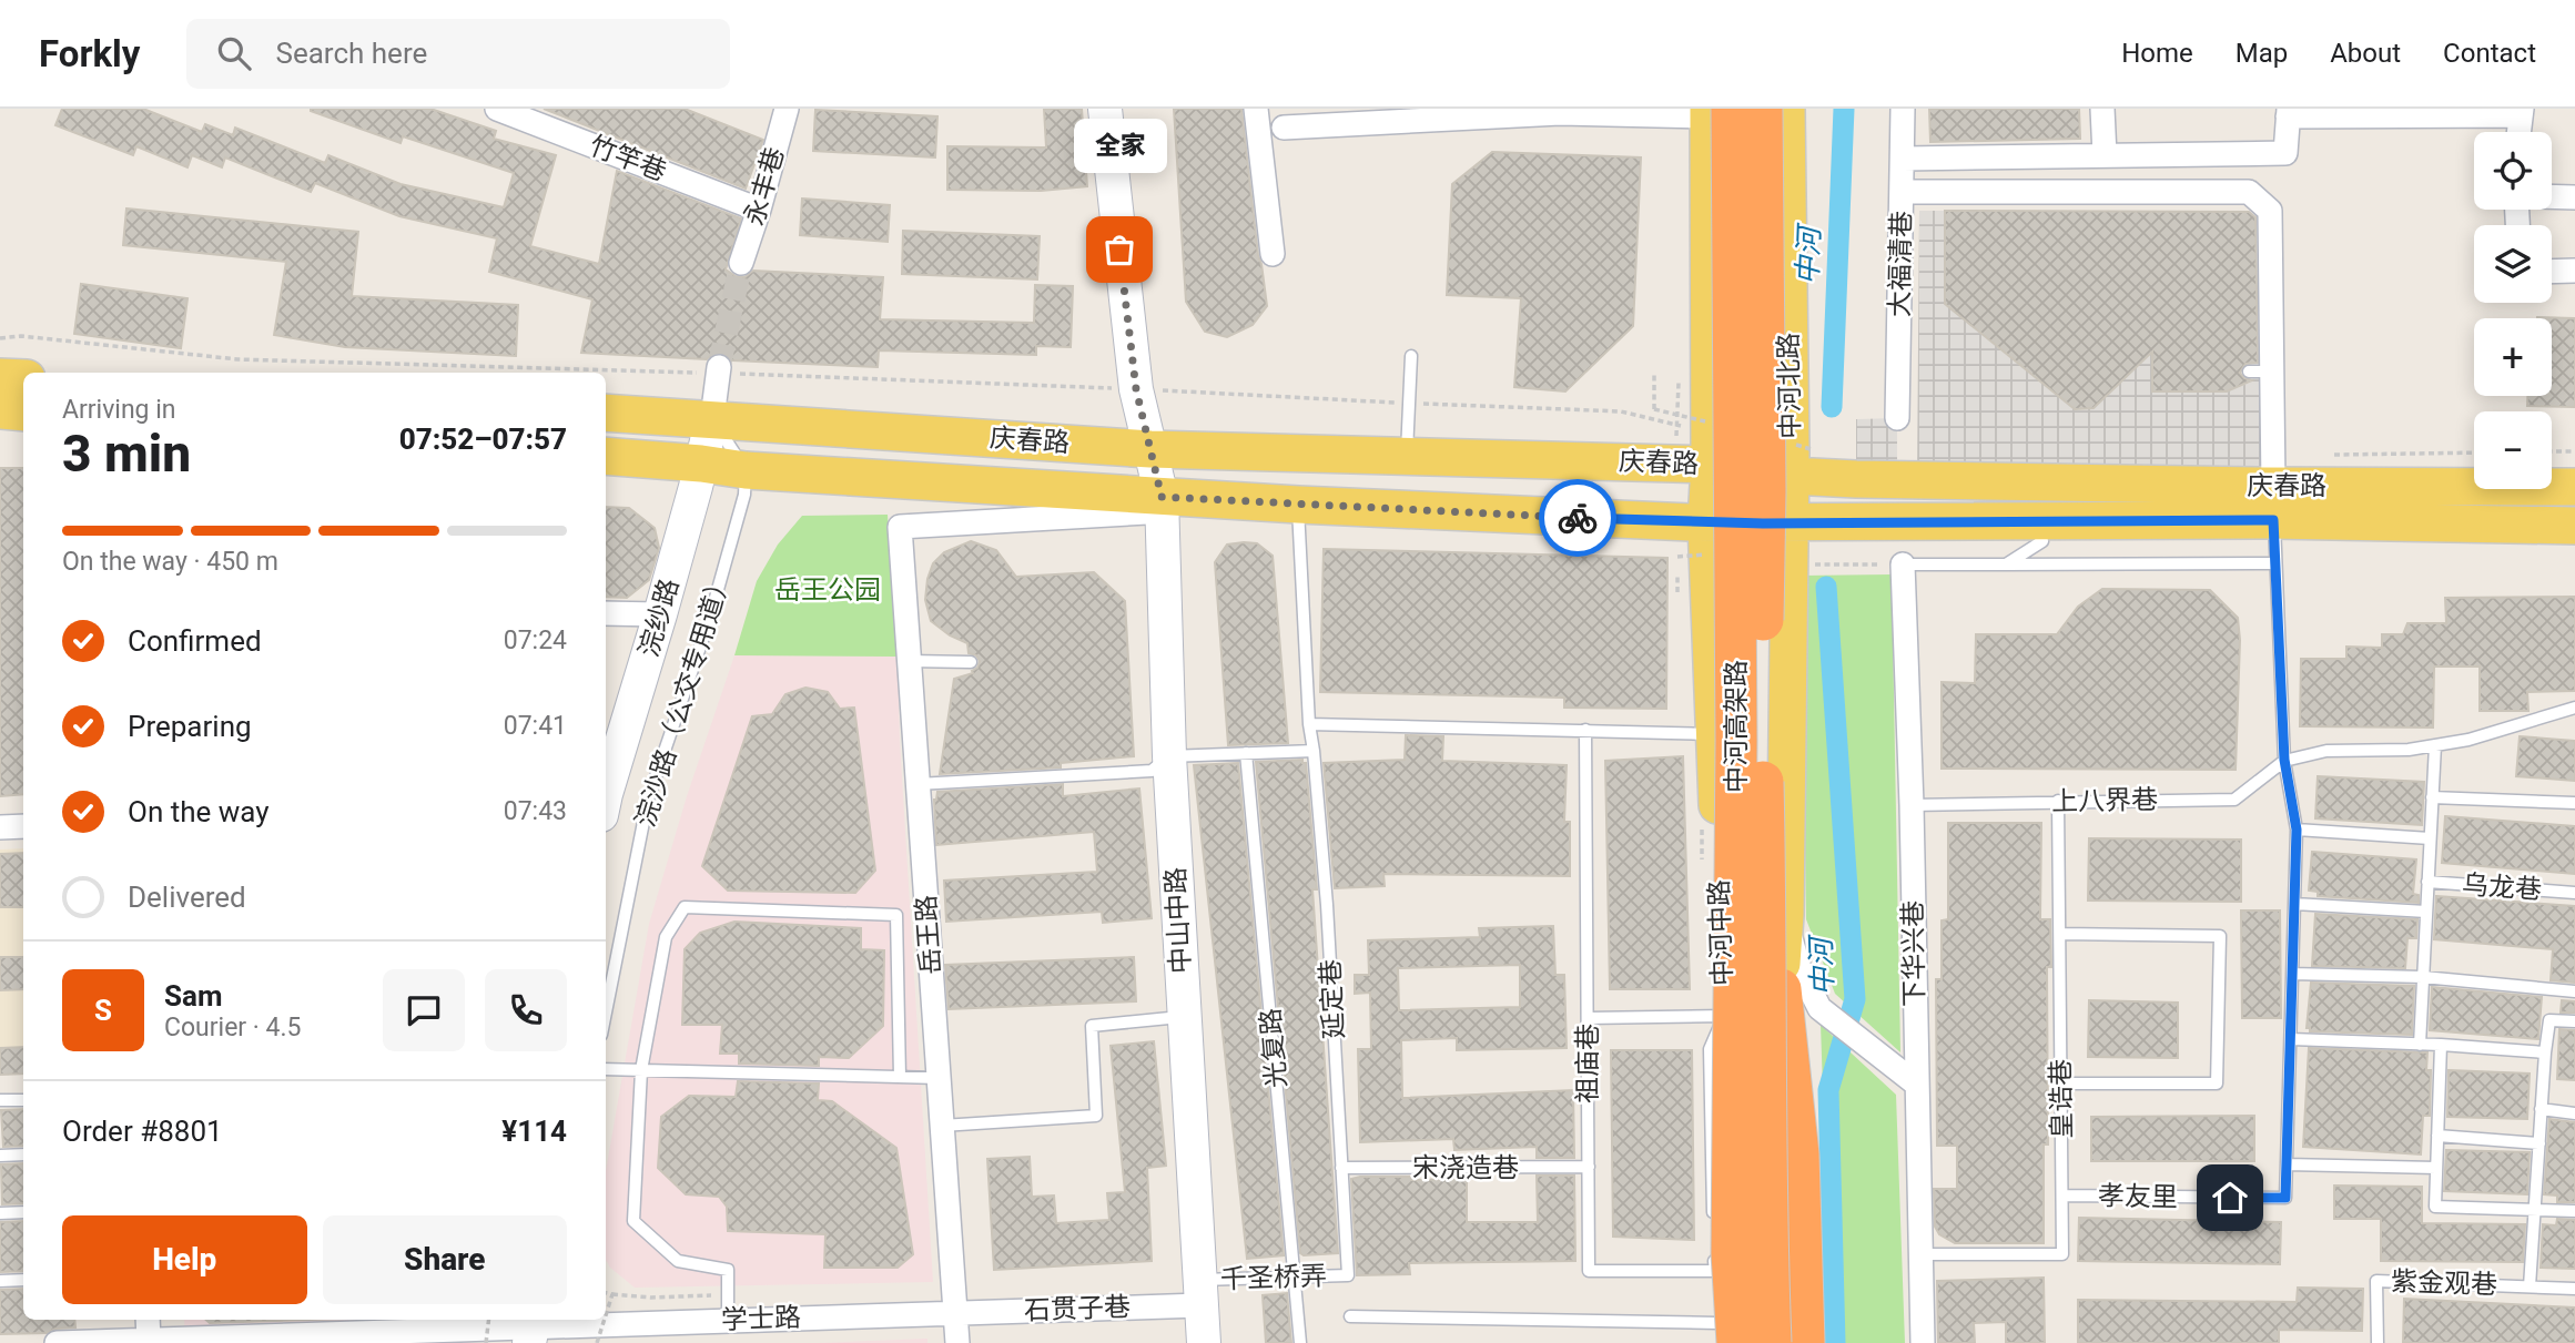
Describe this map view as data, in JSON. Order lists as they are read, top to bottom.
{
  "streets": {
    "highway": ["中河高架路"],
    "main road": [
      "中河北路",
      "庆春路",
      "浣纱路",
      "中山中路",
      "中河中路"
    ],
    "street": [
      "竹竿巷",
      "永丰巷",
      "大福清巷",
      "岳王路",
      "下华兴巷",
      "石贯子巷",
      "学士路"
    ],
    "lane": [
      "浣沙路（公交专用道）",
      "上八界巷",
      "乌龙巷",
      "延定巷",
      "光复路",
      "祖庙巷",
      "皇诰巷",
      "宋浇造巷",
      "孝友里",
      "千圣桥弄",
      "紫金观巷"
    ]
  },
  "crossings": [
    ["竹竿巷", "永丰巷"],
    ["中河北路", "庆春路"],
    ["庆春路", "浣纱路"],
    ["庆春路", "浣沙路（公交专用道）"],
    ["庆春路", "中山中路"],
    ["庆春路", "中河中路"],
    ["庆春路", "岳王路"],
    ["庆春路", "延定巷"],
    ["中河高架路", "中河中路"],
    ["上八界巷", "下华兴巷"],
    ["上八界巷", "皇诰巷"],
    ["上八界巷", "孝友里"],
    ["中山中路", "岳王路"],
    ["中山中路", "千圣桥弄"],
    ["中山中路", "石贯子巷"],
    ["中河中路", "祖庙巷"],
    ["岳王路", "石贯子巷"],
    ["岳王路", "学士路"],
    ["下华兴巷", "皇诰巷"],
    ["延定巷", "宋浇造巷"],
    ["延定巷", "千圣桥弄"],
    ["光复路", "千圣桥弄"],
    ["祖庙巷", "宋浇造巷"],
    ["皇诰巷", "孝友里"],
    ["千圣桥弄", "石贯子巷"],
    ["石贯子巷", "学士路"]
  ],
  "water": ["中河"],
  "parks": ["岳王公园"],
  "places": ["全家"],
  "page": {
    "header": "Forkly",
    "search": "Search here",
    "nav": [
      "Home",
      "Map",
      "About",
      "Contact"
    ],
    "bubble": "全家",
    "map_buttons": ["+", "−"],
    "heading": ["3 min", "Arriving in", "07:52–07:57"],
    "panel": [
      "Sam",
      "Courier · 4.5",
      "Order #8801",
      "¥114"
    ],
    "bar": "On the way · 450 m",
    "list": [
      ["Confirmed", "07:24"],
      ["Preparing", "07:41"],
      ["On the way", "07:43"],
      "Delivered"
    ],
    "round": "S",
    "buttons": ["Help", "Share"]
  }
}
